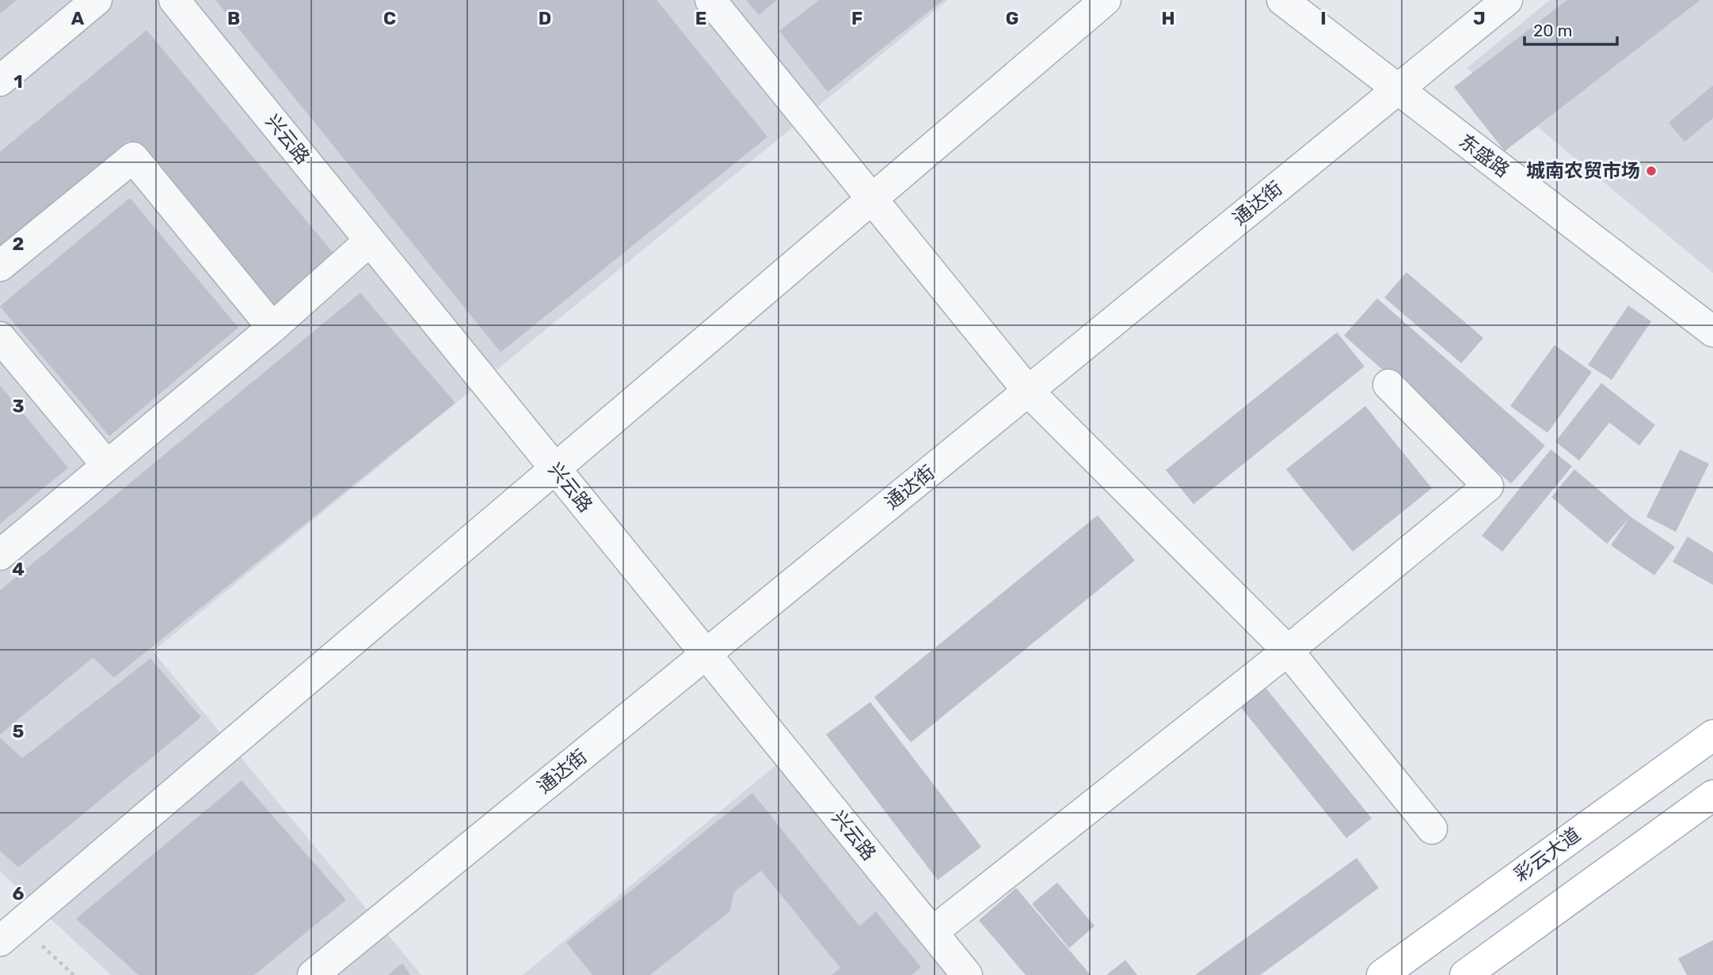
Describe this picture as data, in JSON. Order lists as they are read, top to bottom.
{
  "streets": {
    "main road": ["彩云大道"],
    "street": ["兴云路", "东盛路", "通达街"]
  },
  "crossings": [
    ["兴云路", "通达街"],
    ["东盛路", "通达街"]
  ],
  "places": ["城南农贸市场"],
  "scale_bar": "20 m",
  "grid": {
    "columns": [
      "A",
      "B",
      "C",
      "D",
      "E",
      "F",
      "G",
      "H",
      "I",
      "J"
    ],
    "rows": [
      "1",
      "2",
      "3",
      "4",
      "5",
      "6"
    ]
  }
}
